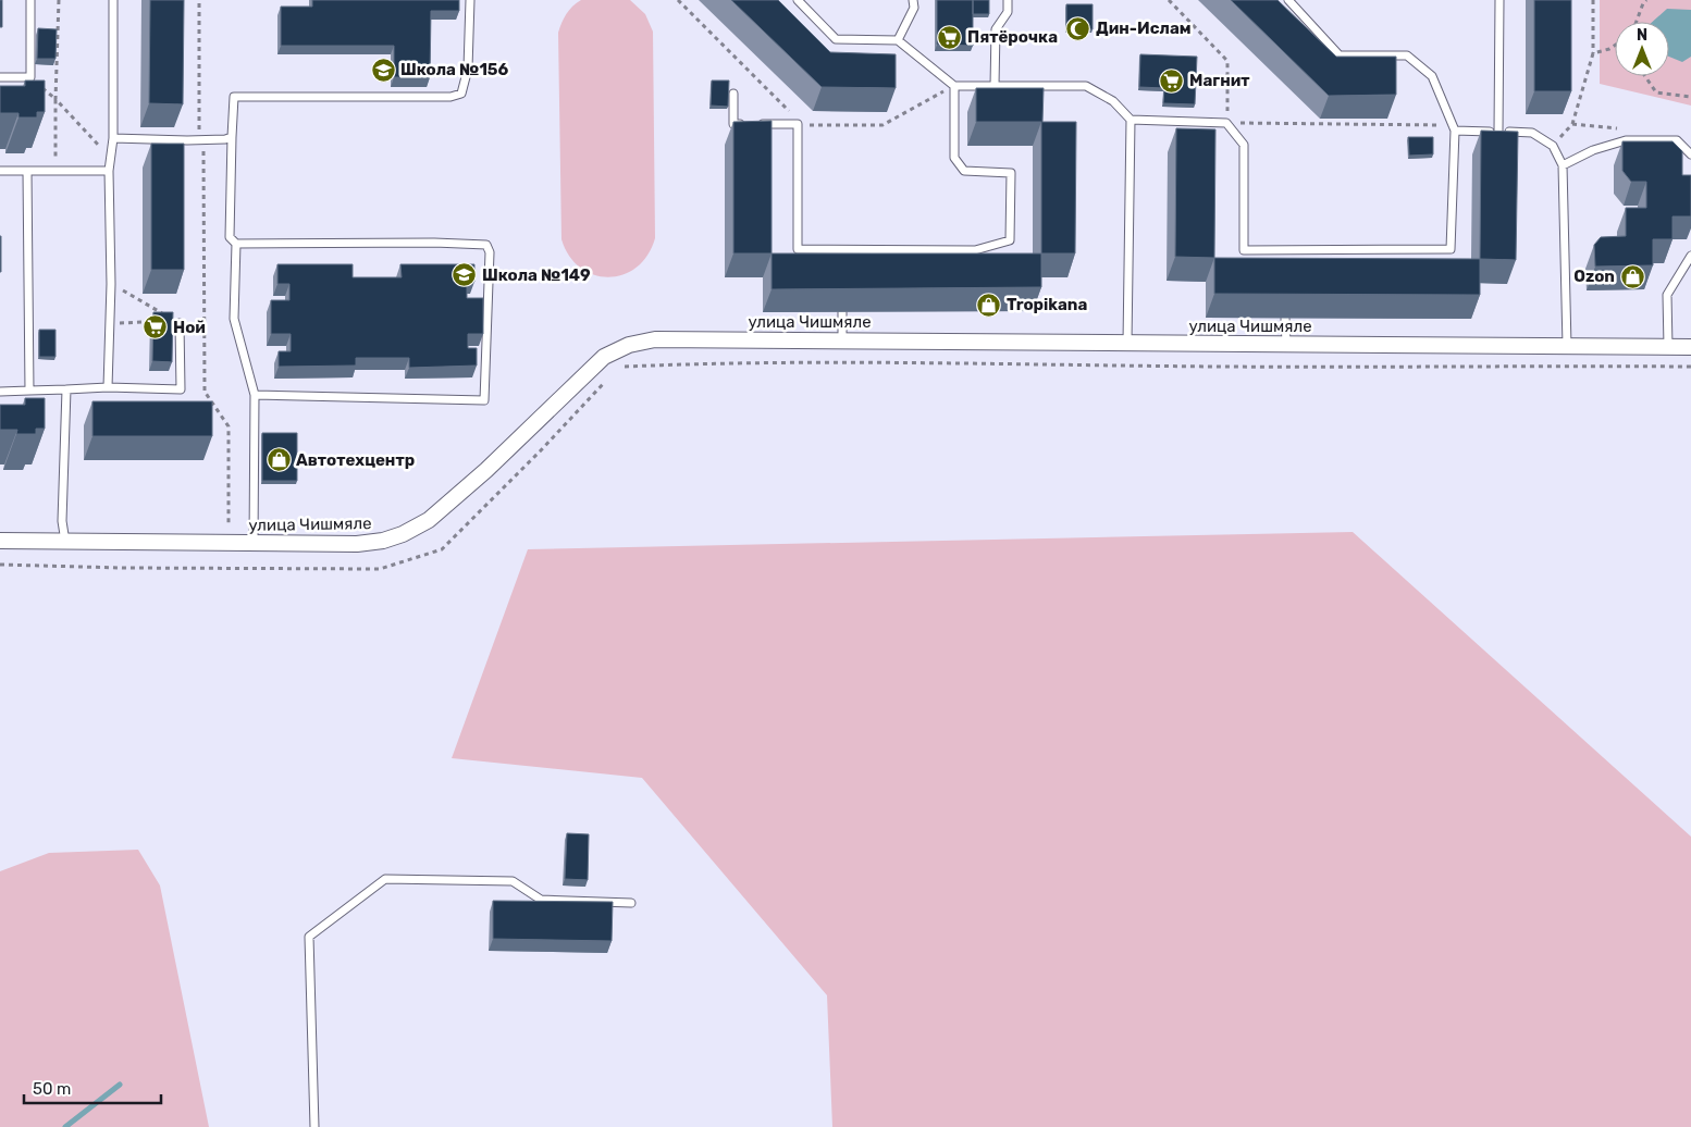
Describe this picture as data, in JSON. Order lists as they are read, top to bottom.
{
  "streets": {
    "street": ["улица Чишмяле"]
  },
  "places": {
    "mosque": ["Дин-Ислам"],
    "supermarket": ["Пятёрочка", "Магнит", "Ной"],
    "school or university": ["Школа №156", "Школа №149"],
    "shop": ["Ozon", "Tropikana", "Автотехцентр"]
  },
  "scale_bar": "50 m",
  "north": "top"
}
